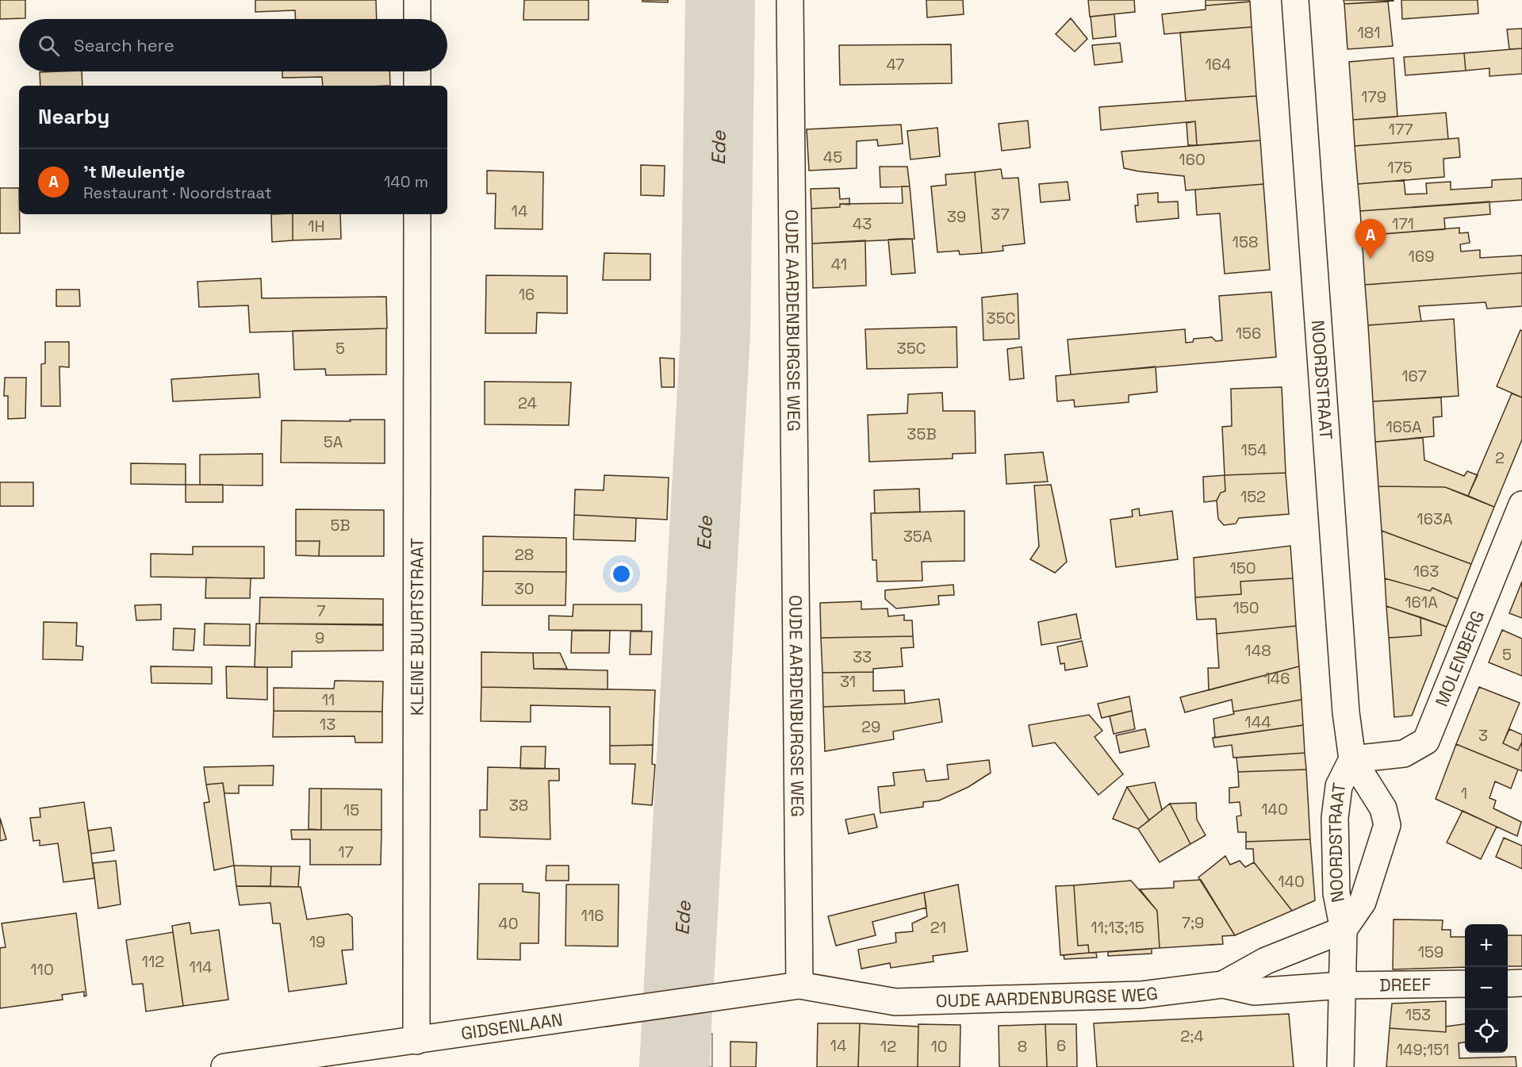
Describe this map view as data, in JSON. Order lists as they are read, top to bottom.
{
  "streets": {
    "street": [
      "OUDE AARDENBURGSE WEG",
      "NOORDSTRAAT",
      "KLEINE BUURTSTRAAT",
      "MOLENBERG",
      "DREEF",
      "GIDSENLAAN"
    ]
  },
  "crossings": [
    ["OUDE AARDENBURGSE WEG", "NOORDSTRAAT"],
    ["OUDE AARDENBURGSE WEG", "DREEF"],
    ["OUDE AARDENBURGSE WEG", "GIDSENLAAN"],
    ["NOORDSTRAAT", "MOLENBERG"],
    ["NOORDSTRAAT", "DREEF"],
    ["KLEINE BUURTSTRAAT", "GIDSENLAAN"]
  ],
  "water": ["Ede"],
  "house_numbers": [
    "181",
    "47",
    "164",
    "179",
    "177",
    "45",
    "160",
    "175",
    "14",
    "37",
    "39",
    "43",
    "171",
    "1H",
    "158",
    "169",
    "41",
    "16",
    "35C",
    "156",
    "5",
    "35C",
    "167",
    "24",
    "165A",
    "35B",
    "5A",
    "154",
    "2",
    "152",
    "163A",
    "5B",
    "35A",
    "28",
    "150",
    "163",
    "30",
    "161A",
    "150",
    "7",
    "9",
    "148",
    "5",
    "33",
    "146",
    "31",
    "11",
    "144",
    "13",
    "29",
    "3",
    "1",
    "38",
    "140",
    "15",
    "17",
    "140",
    "116",
    "7;9",
    "40",
    "21",
    "11;13;15",
    "19",
    "159",
    "112",
    "114",
    "110",
    "153",
    "2;4",
    "14",
    "6",
    "12",
    "10",
    "8",
    "149;151"
  ],
  "page": {
    "search": "Search here",
    "heading": "Nearby",
    "list": [
      {
        "mark": "A",
        "name": "'t Meulentje",
        "note": "Restaurant · Noordstraat",
        "value": "140 m"
      }
    ],
    "pins": "A",
    "map_buttons": ["+", "−"]
  }
}
